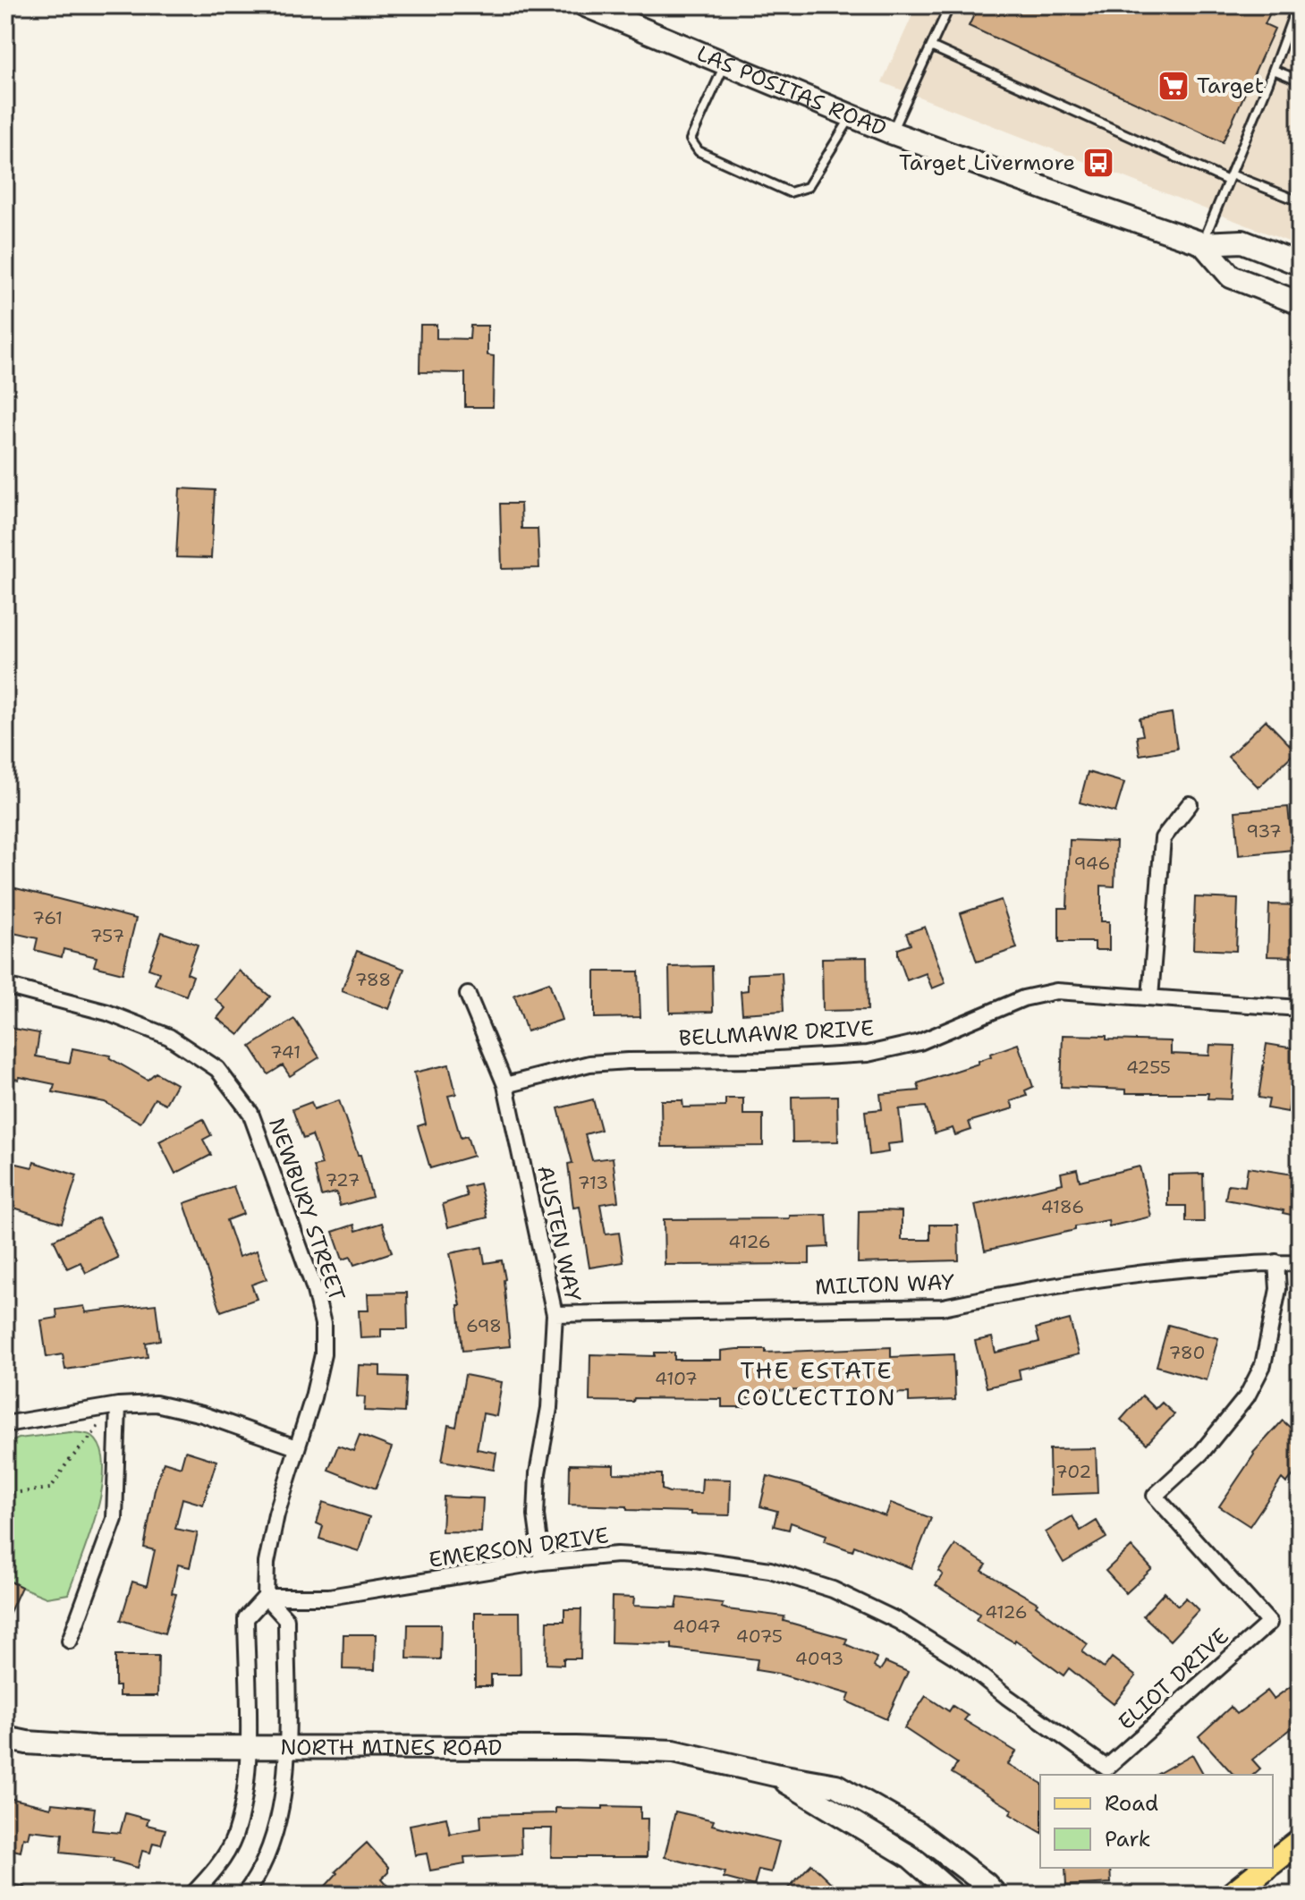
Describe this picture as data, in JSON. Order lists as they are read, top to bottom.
{
  "streets": {
    "main road": ["LAS POSITAS ROAD", "NORTH MINES ROAD"],
    "street": [
      "BELLMAWR DRIVE",
      "NEWBURY STREET",
      "AUSTEN WAY",
      "MILTON WAY",
      "EMERSON DRIVE",
      "ELIOT DRIVE"
    ]
  },
  "crossings": [
    ["BELLMAWR DRIVE", "AUSTEN WAY"],
    ["NEWBURY STREET", "EMERSON DRIVE"],
    ["AUSTEN WAY", "MILTON WAY"],
    ["AUSTEN WAY", "EMERSON DRIVE"],
    ["MILTON WAY", "ELIOT DRIVE"],
    ["EMERSON DRIVE", "ELIOT DRIVE"]
  ],
  "districts": ["THE ESTATE COLLECTION"],
  "places": {
    "supermarket": ["Target"],
    "bus stop": ["Target Livermore"]
  },
  "house_numbers": [
    "937",
    "946",
    "761",
    "757",
    "788",
    "741",
    "4255",
    "727",
    "713",
    "4186",
    "4126",
    "698",
    "780",
    "4107",
    "702",
    "4126",
    "4047",
    "4075",
    "4093"
  ],
  "legend": ["Road", "Park"]
}
